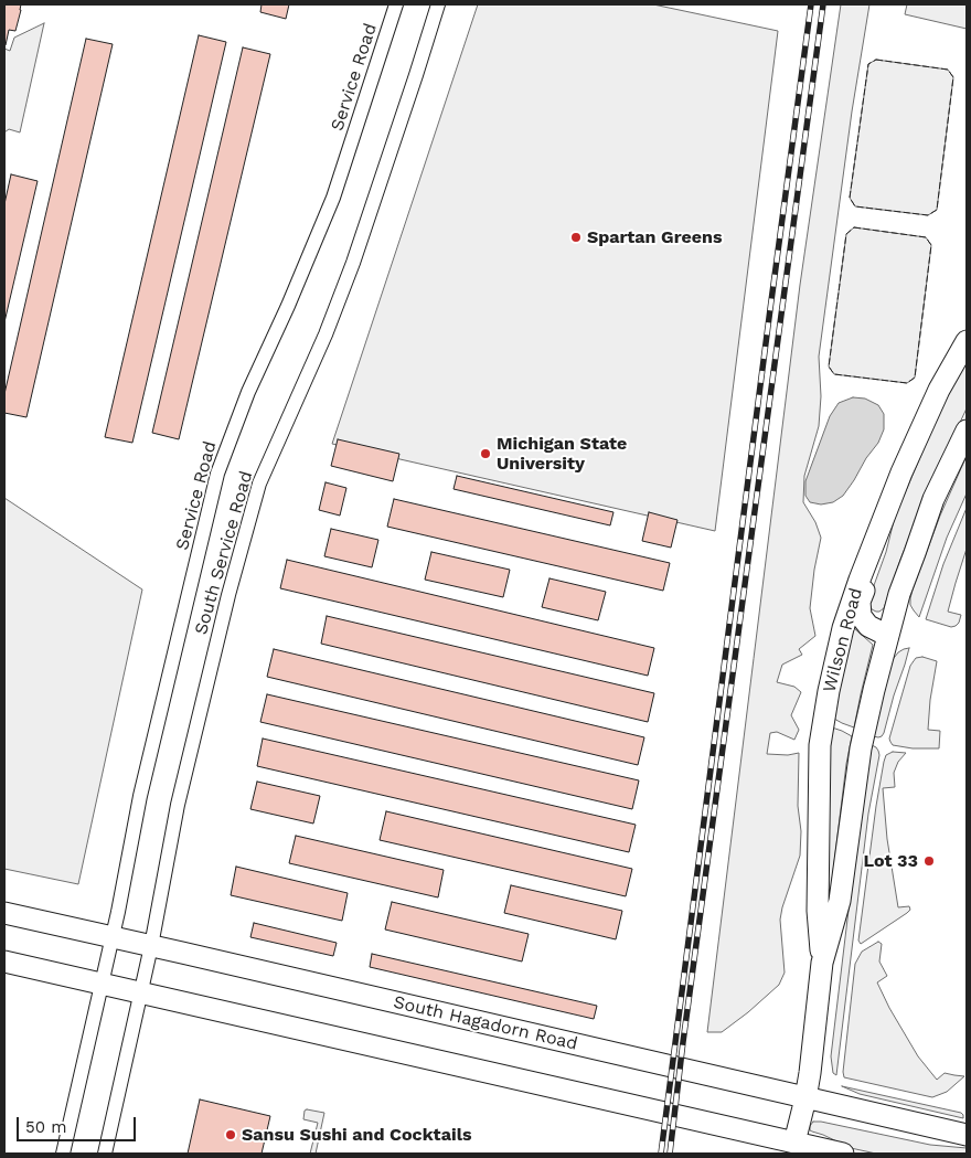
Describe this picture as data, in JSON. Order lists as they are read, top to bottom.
{
  "streets": {
    "street": [
      "Service Road",
      "South Service Road",
      "Wilson Road",
      "South Hagadorn Road"
    ]
  },
  "crossings": [
    ["Service Road", "South Hagadorn Road"],
    ["South Service Road", "South Hagadorn Road"],
    ["Wilson Road", "South Hagadorn Road"]
  ],
  "places": [
    "Spartan Greens",
    "Michigan State University",
    "Lot 33",
    "Sansu Sushi and Cocktails"
  ],
  "scale_bar": "50 m"
}
